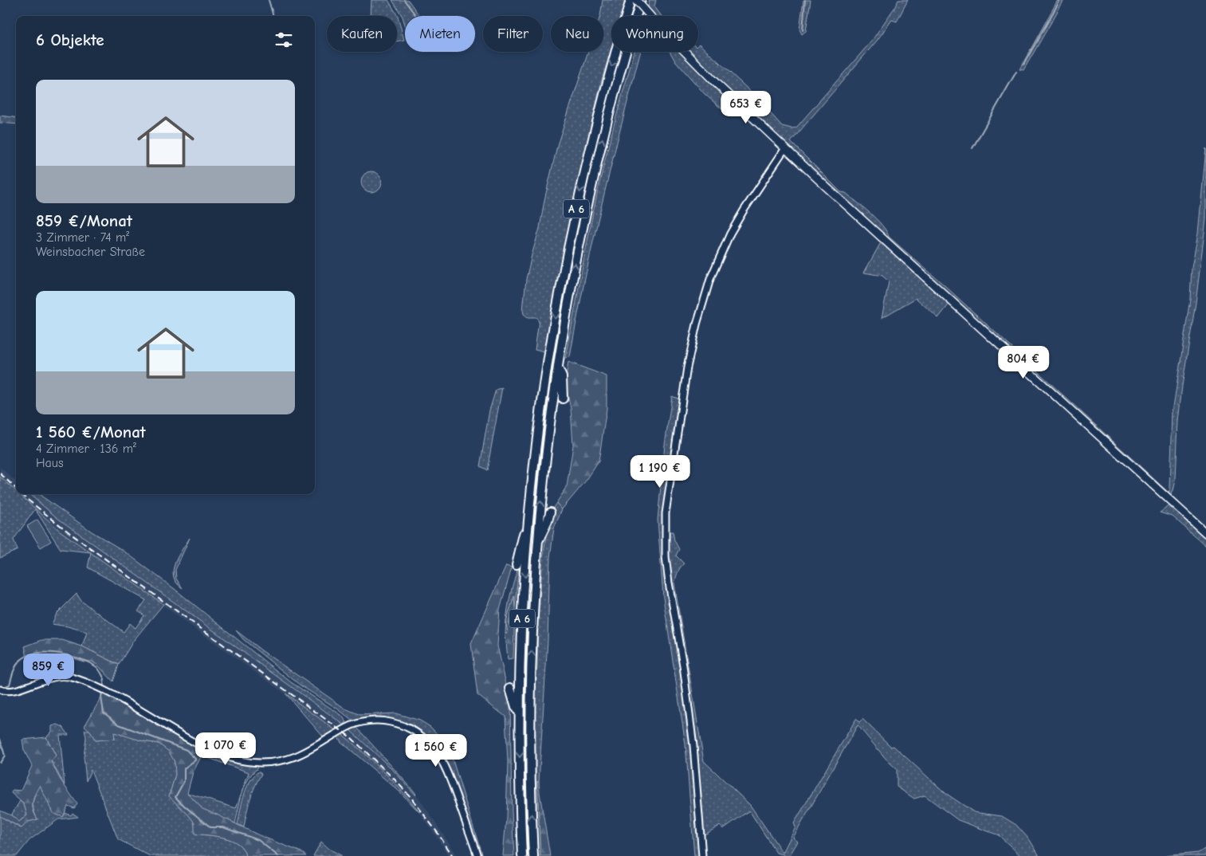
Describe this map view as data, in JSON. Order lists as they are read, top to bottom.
{
  "streets": {
    "highway": ["A 6"]
  },
  "page": {
    "chip": [
      "Kaufen",
      "Mieten",
      "Filter",
      "Neu",
      "Wohnung"
    ],
    "heading": "6 Objekte",
    "list": [
      {
        "name": "859 €/Monat",
        "note": "3 Zimmer · 74 m² · Weinsbacher Straße"
      },
      {
        "name": "1 560 €/Monat",
        "note": "4 Zimmer · 136 m² · Haus"
      }
    ],
    "price": [
      "653 €",
      "804 €",
      "1 190 €",
      "859 €",
      "1 070 €",
      "1 560 €"
    ]
  }
}
